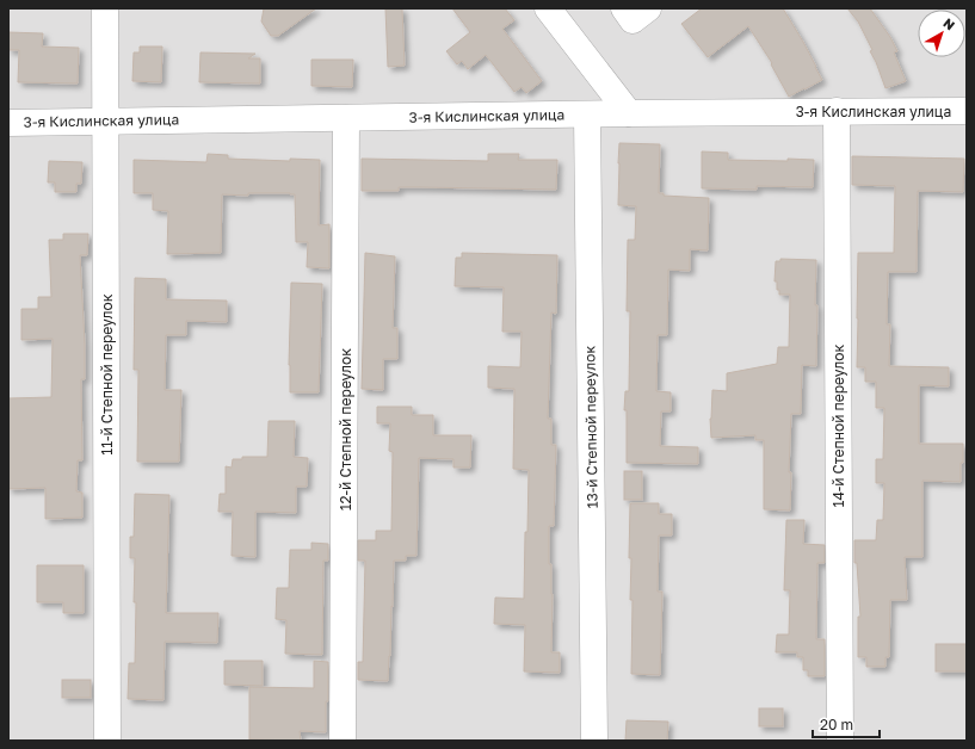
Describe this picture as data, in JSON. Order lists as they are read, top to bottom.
{
  "streets": {
    "street": [
      "3-я Кислинская улица",
      "11-й Степной переулок",
      "14-й Степной переулок",
      "13-й Степной переулок",
      "12-й Степной переулок"
    ]
  },
  "crossings": [
    ["3-я Кислинская улица", "11-й Степной переулок"],
    ["3-я Кислинская улица", "14-й Степной переулок"],
    ["3-я Кислинская улица", "13-й Степной переулок"],
    ["3-я Кислинская улица", "12-й Степной переулок"]
  ],
  "scale_bar": "20 m",
  "north": "top right"
}
